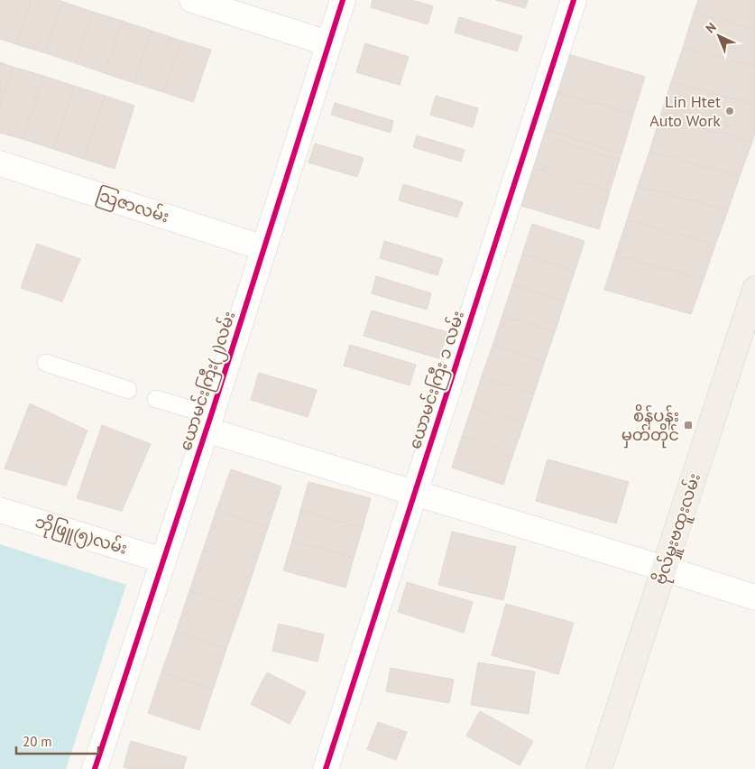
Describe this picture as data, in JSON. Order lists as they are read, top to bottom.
{
  "streets": {
    "main road": ["ဗိုလ်မှူးဗထူးလမ်း"],
    "street": [
      "သြဇာလမ်း",
      "ယောမင်းကြီး ၁ လမ်း",
      "ယောမင်းကြီး(၂)လမ်း",
      "ဘိုဖြူ(၅)လမ်း"
    ]
  },
  "crossings": [
    ["သြဇာလမ်း", "ယောမင်းကြီး(၂)လမ်း"],
    ["ယောမင်းကြီး(၂)လမ်း", "ဘိုဖြူ(၅)လမ်း"]
  ],
  "places": {
    "other": ["Lin Htet Auto Work"],
    "transit": ["စိန်ပန်း မှတ်တိုင်"]
  },
  "scale_bar": "20 m",
  "north": "top left"
}
